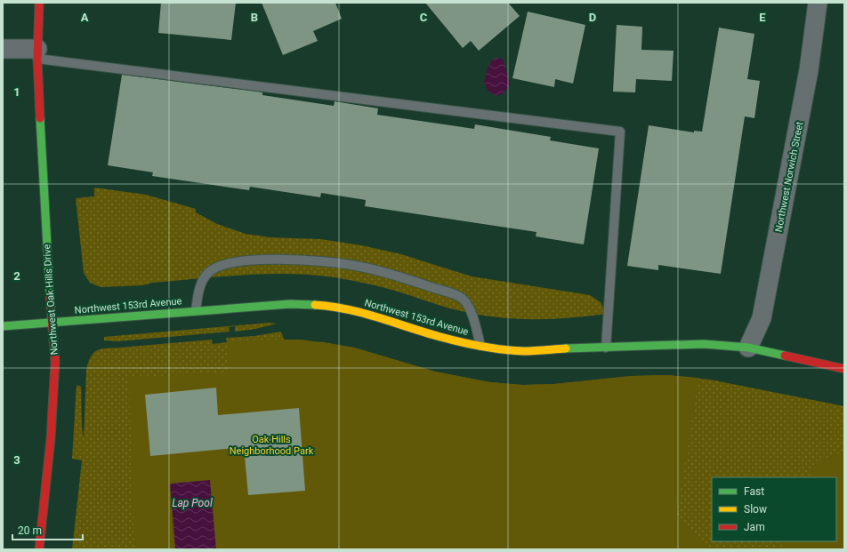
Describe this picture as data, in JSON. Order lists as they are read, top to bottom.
{
  "streets": {
    "street": ["Northwest Norwich Street", "Northwest Oak Hills Drive", "Northwest 153rd Avenue"]
  },
  "crossings": [
    ["Northwest Norwich Street", "Northwest 153rd Avenue"],
    ["Northwest Oak Hills Drive", "Northwest 153rd Avenue"]
  ],
  "water": ["Lap Pool"],
  "parks": ["Oak Hills Neighborhood Park"],
  "legend": ["Fast", "Slow", "Jam"],
  "scale_bar": "20 m",
  "grid": {
    "columns": [
      "A",
      "B",
      "C",
      "D",
      "E"
    ],
    "rows": ["1", "2", "3"]
  }
}
